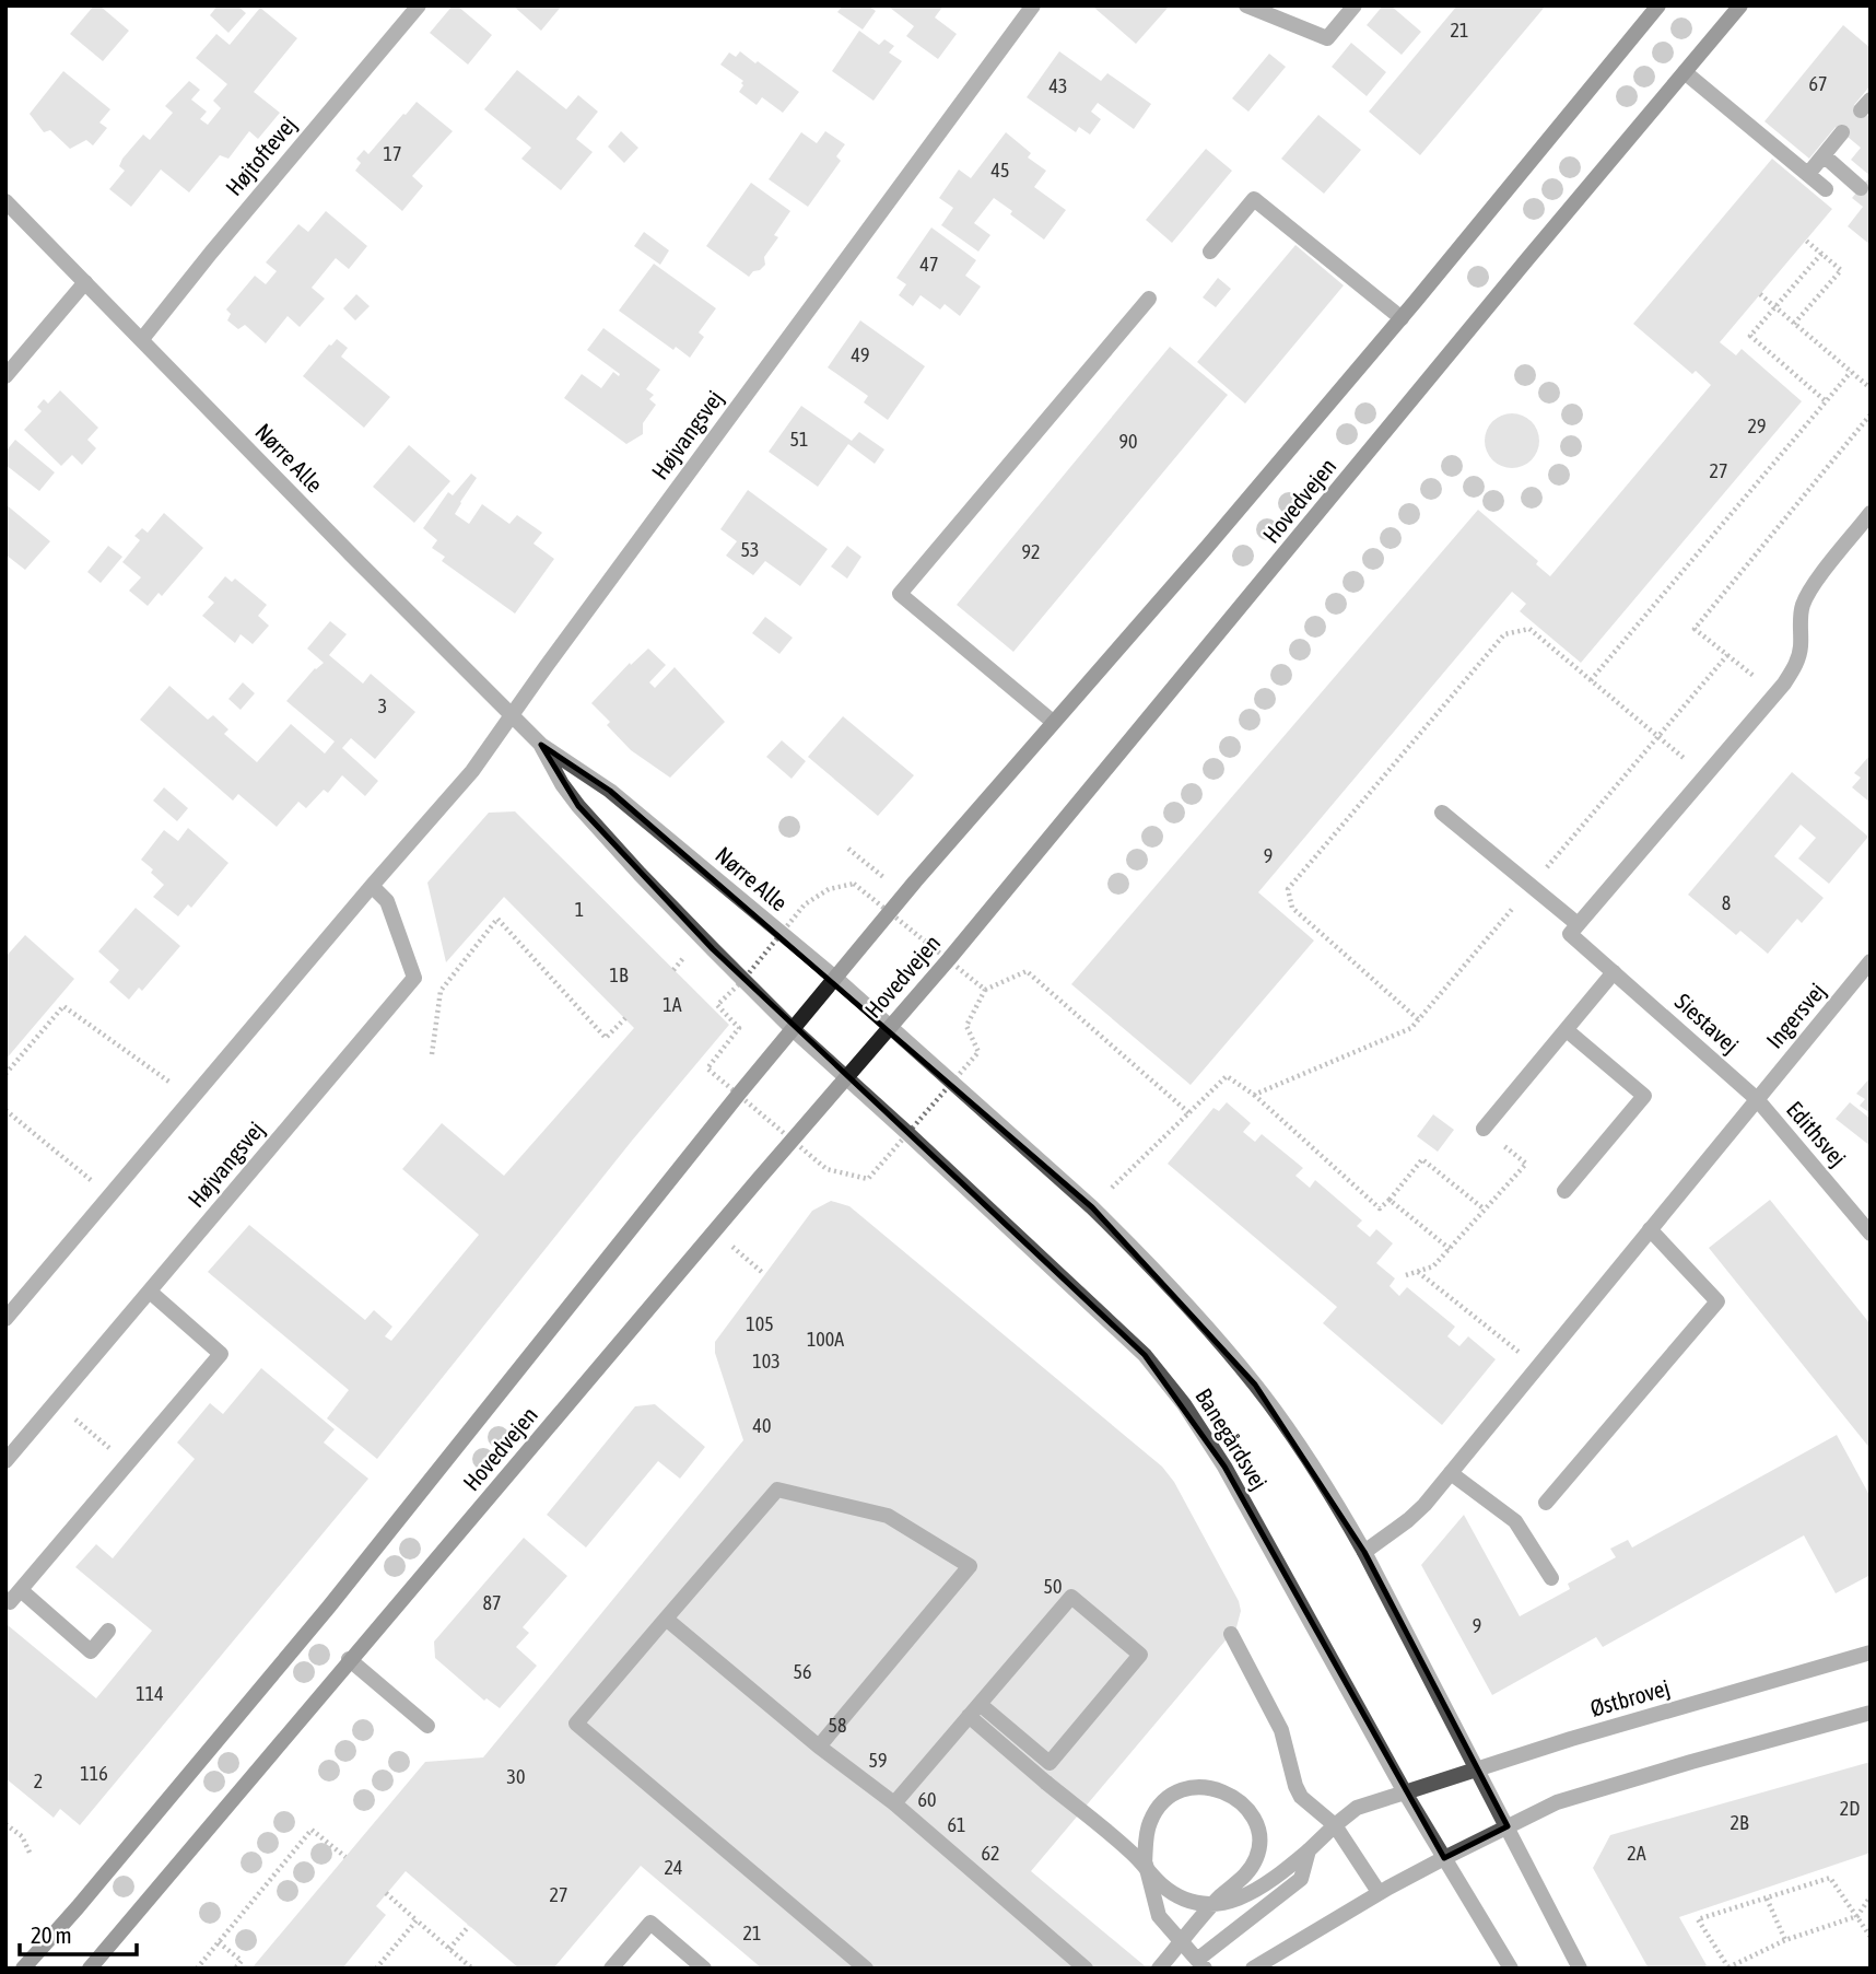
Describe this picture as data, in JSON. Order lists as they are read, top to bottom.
{
  "streets": {
    "main road": ["Hovedvejen"],
    "street": [
      "Højtoftevej",
      "Højvangsvej",
      "Nørre Alle",
      "Ingersvej",
      "Siestavej",
      "Edithsvej",
      "Banegårdsvej",
      "Østbrovej"
    ]
  },
  "crossings": [
    ["Højtoftevej", "Nørre Alle"],
    ["Højvangsvej", "Nørre Alle"],
    ["Nørre Alle", "Hovedvejen"],
    ["Nørre Alle", "Banegårdsvej"],
    ["Hovedvejen", "Banegårdsvej"],
    ["Ingersvej", "Siestavej"],
    ["Ingersvej", "Edithsvej"],
    ["Siestavej", "Edithsvej"],
    ["Banegårdsvej", "Østbrovej"]
  ],
  "house_numbers": [
    "21",
    "67",
    "43",
    "17",
    "45",
    "47",
    "49",
    "29",
    "51",
    "90",
    "27",
    "53",
    "92",
    "3",
    "9",
    "8",
    "1",
    "1B",
    "1A",
    "105",
    "100A",
    "103",
    "40",
    "50",
    "87",
    "9",
    "56",
    "114",
    "58",
    "59",
    "116",
    "30",
    "2",
    "60",
    "2D",
    "2B",
    "61",
    "62",
    "2A",
    "24",
    "27",
    "21"
  ],
  "scale_bar": "20 m"
}
